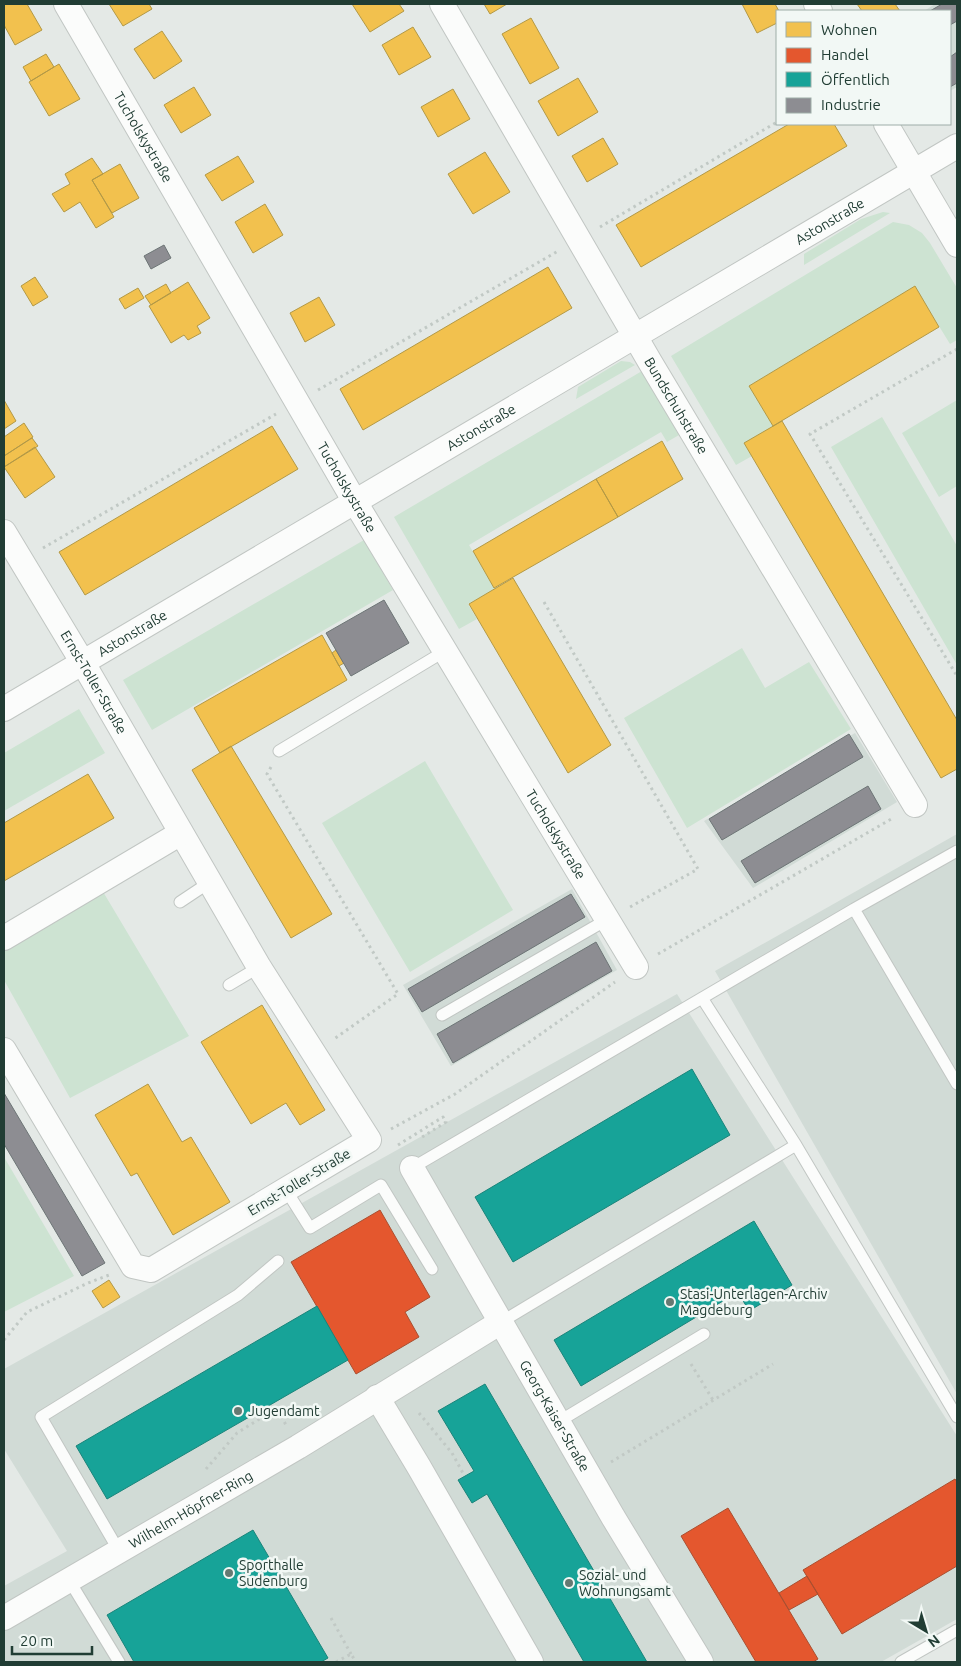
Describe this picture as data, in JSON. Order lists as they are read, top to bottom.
{
  "streets": {
    "street": [
      "Tucholskystraße",
      "Astonstraße",
      "Bundschuhstraße",
      "Ernst-Toller-Straße",
      "Georg-Kaiser-Straße",
      "Wilhelm-Höpfner-Ring"
    ]
  },
  "crossings": [
    ["Tucholskystraße", "Astonstraße"],
    ["Astonstraße", "Bundschuhstraße"],
    ["Astonstraße", "Ernst-Toller-Straße"],
    ["Georg-Kaiser-Straße", "Wilhelm-Höpfner-Ring"]
  ],
  "places": [
    "Stasi-Unterlagen-Archiv Magdeburg",
    "Jugendamt",
    "Sporthalle Sudenburg",
    "Sozial- und Wohnungsamt"
  ],
  "legend": [
    "Wohnen",
    "Handel",
    "Öffentlich",
    "Industrie"
  ],
  "scale_bar": "20 m",
  "north": "bottom right"
}
